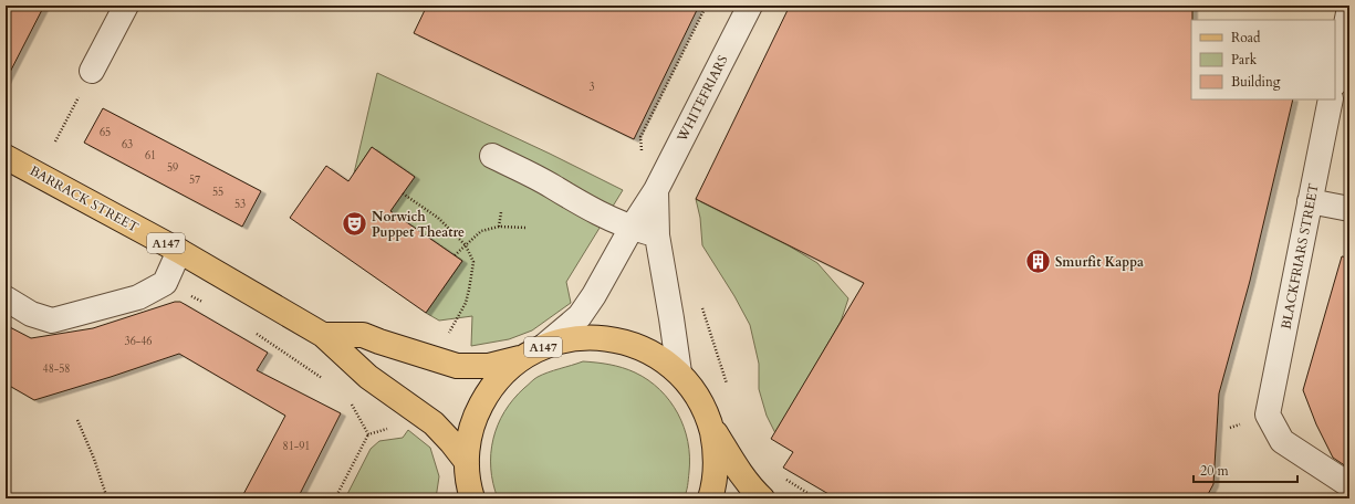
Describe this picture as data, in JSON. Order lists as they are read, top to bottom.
{
  "streets": {
    "main road": ["BARRACK STREET", "A147"],
    "street": ["WHITEFRIARS", "BLACKFRIARS STREET"]
  },
  "crossings": [
    ["WHITEFRIARS", "A147"],
    ["BARRACK STREET", "A147"]
  ],
  "places": {
    "theatre": ["Norwich Puppet Theatre"],
    "building": ["Smurfit Kappa"]
  },
  "house_numbers": [
    "3",
    "65",
    "63",
    "61",
    "59",
    "57",
    "55",
    "53",
    "36-46",
    "48-58",
    "81-91"
  ],
  "legend": ["Road", "Park", "Building"],
  "scale_bar": "20 m"
}
